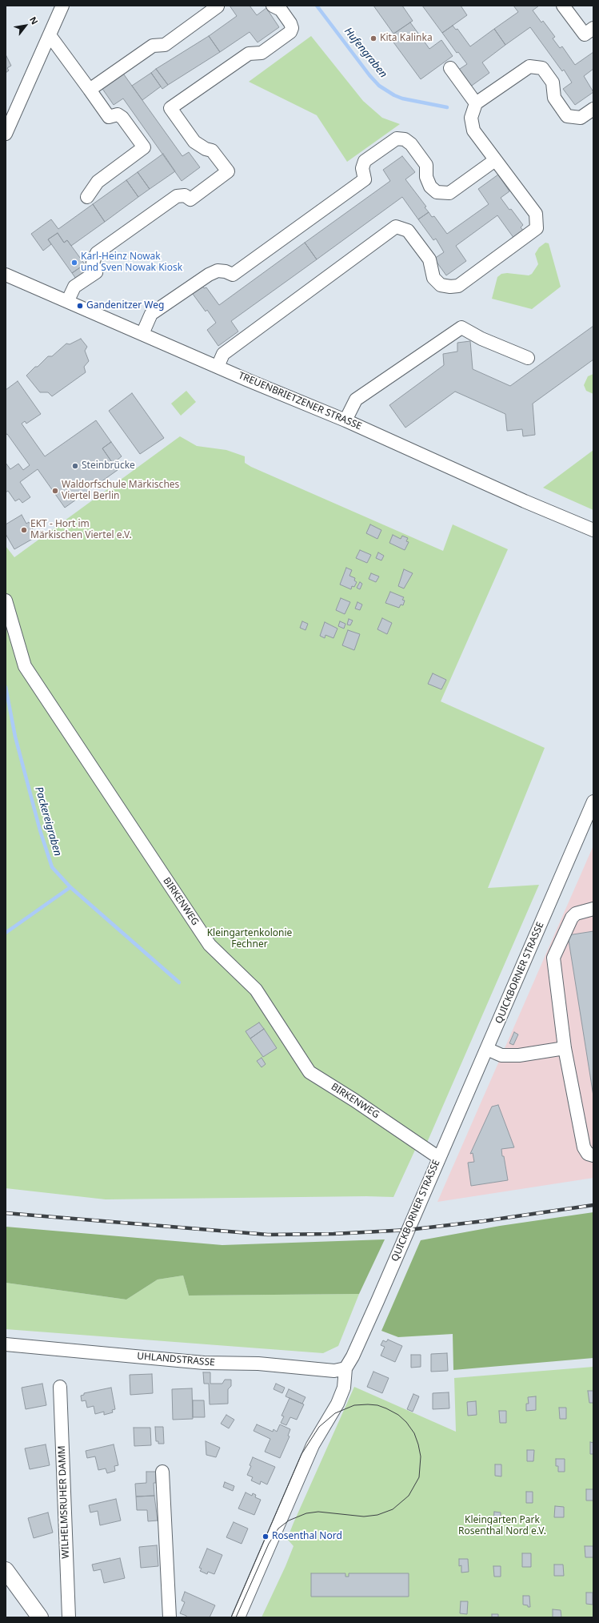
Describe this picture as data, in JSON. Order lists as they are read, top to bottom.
{
  "streets": {
    "street": [
      "TREUENBRIETZENER STRASSE",
      "BIRKENWEG",
      "QUICKBORNER STRASSE",
      "UHLANDSTRASSE",
      "WILHELMSRUHER DAMM"
    ]
  },
  "crossings": [
    ["BIRKENWEG", "QUICKBORNER STRASSE"],
    ["QUICKBORNER STRASSE", "UHLANDSTRASSE"]
  ],
  "water": ["Hufengraben", "Packereigraben"],
  "parks": ["Kleingartenkolonie Fechner", "Kleingarten Park Rosenthal Nord e.V."],
  "places": [
    "Kita Kalinka",
    "Karl-Heinz Nowak und Sven Nowak Kiosk",
    "Gandenitzer Weg",
    "Steinbrücke",
    "Waldorfschule Märkisches Viertel Berlin",
    "EKT - Hort im Märkischen Viertel e.V.",
    "Rosenthal Nord"
  ],
  "north": "top right"
}
